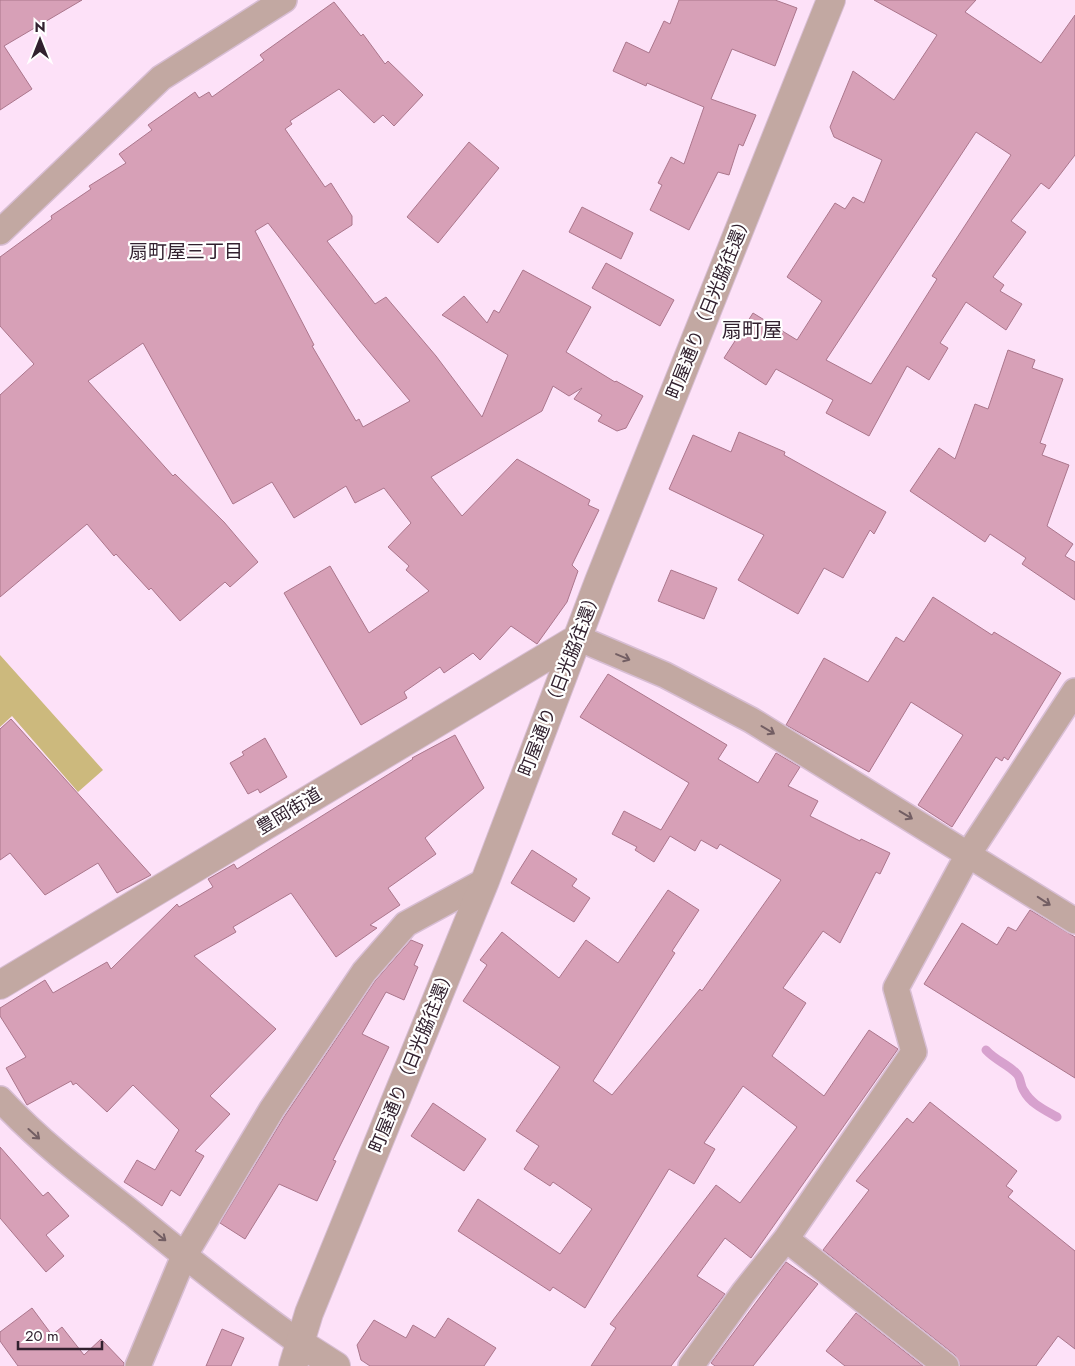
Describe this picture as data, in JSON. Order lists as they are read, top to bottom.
{
  "streets": {
    "street": ["町屋通り（日光脇往還）", "豊岡街道"]
  },
  "crossings": [
    ["町屋通り（日光脇往還）", "豊岡街道"]
  ],
  "districts": ["扇町屋三丁目", "扇町屋"],
  "scale_bar": "20 m",
  "north": "top"
}
